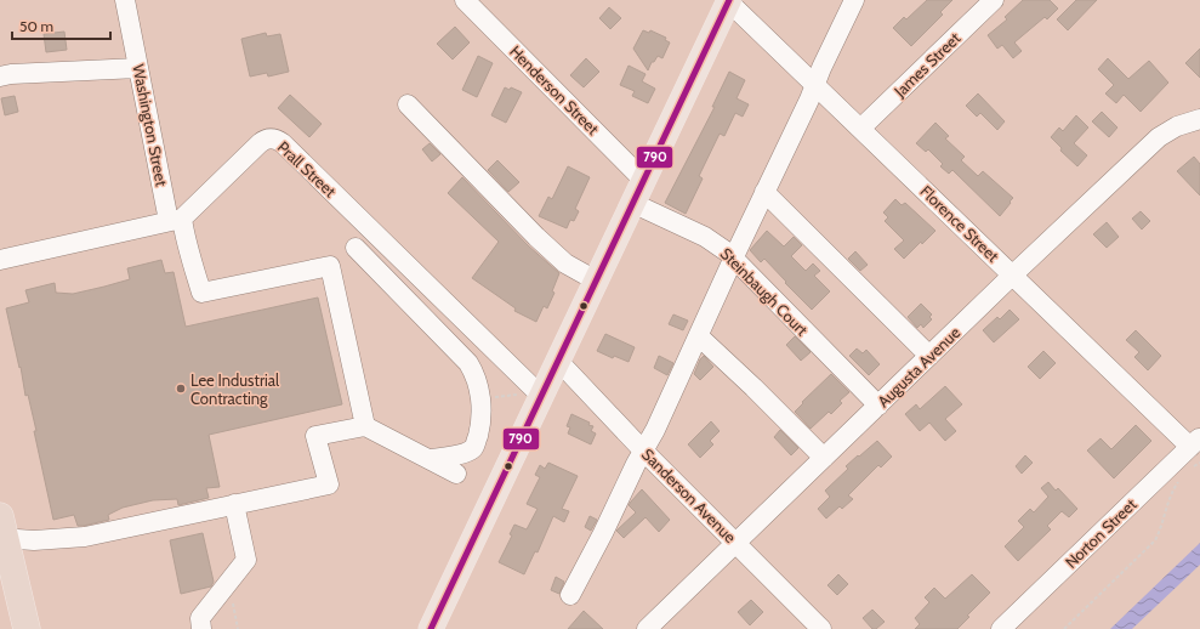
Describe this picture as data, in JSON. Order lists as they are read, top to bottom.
{
  "streets": {
    "street": [
      "James Street",
      "Henderson Street",
      "Washington Street",
      "Prall Street",
      "Florence Street",
      "Steinbaugh Court",
      "Augusta Avenue",
      "Sanderson Avenue",
      "Norton Street"
    ]
  },
  "crossings": [
    ["James Street", "Florence Street"],
    ["Washington Street", "Prall Street"],
    ["Florence Street", "Augusta Avenue"],
    ["Florence Street", "Norton Street"],
    ["Steinbaugh Court", "Augusta Avenue"],
    ["Augusta Avenue", "Sanderson Avenue"]
  ],
  "places": ["Lee Industrial Contracting"],
  "lines": ["transit line 790"],
  "scale_bar": "50 m"
}
